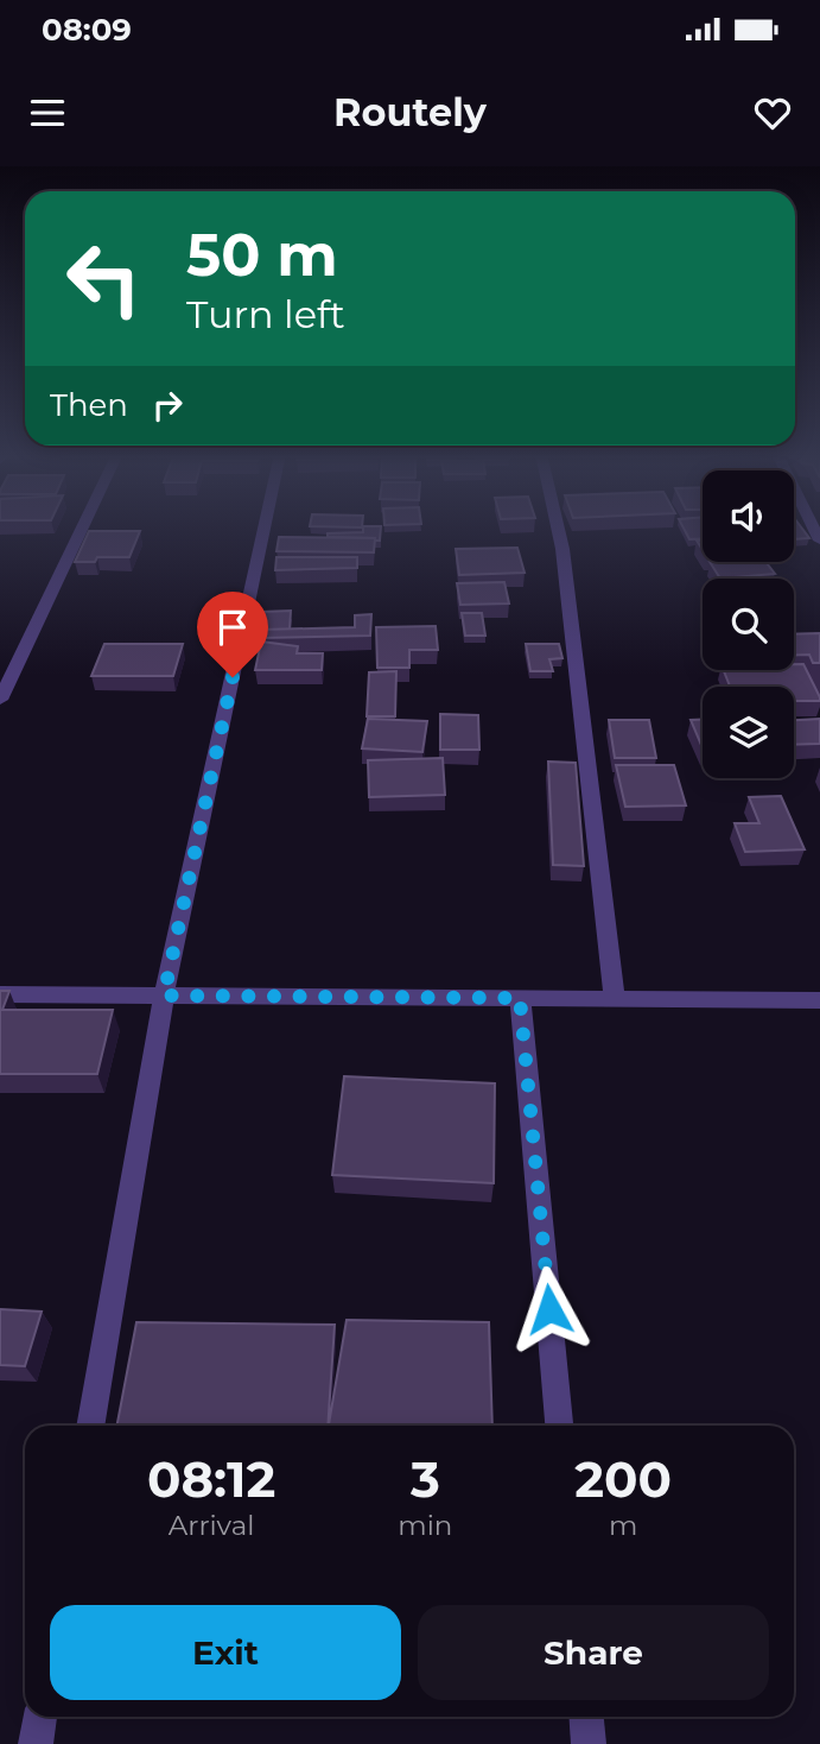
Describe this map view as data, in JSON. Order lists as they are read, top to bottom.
{
  "page": {
    "status": "08:09",
    "header": "Routely",
    "turn": ["50 m", "Turn left"],
    "then": "Then",
    "eta": [
      "08:12",
      "Arrival",
      "3",
      "min",
      "200",
      "m"
    ],
    "buttons": ["Exit", "Share"]
  }
}
